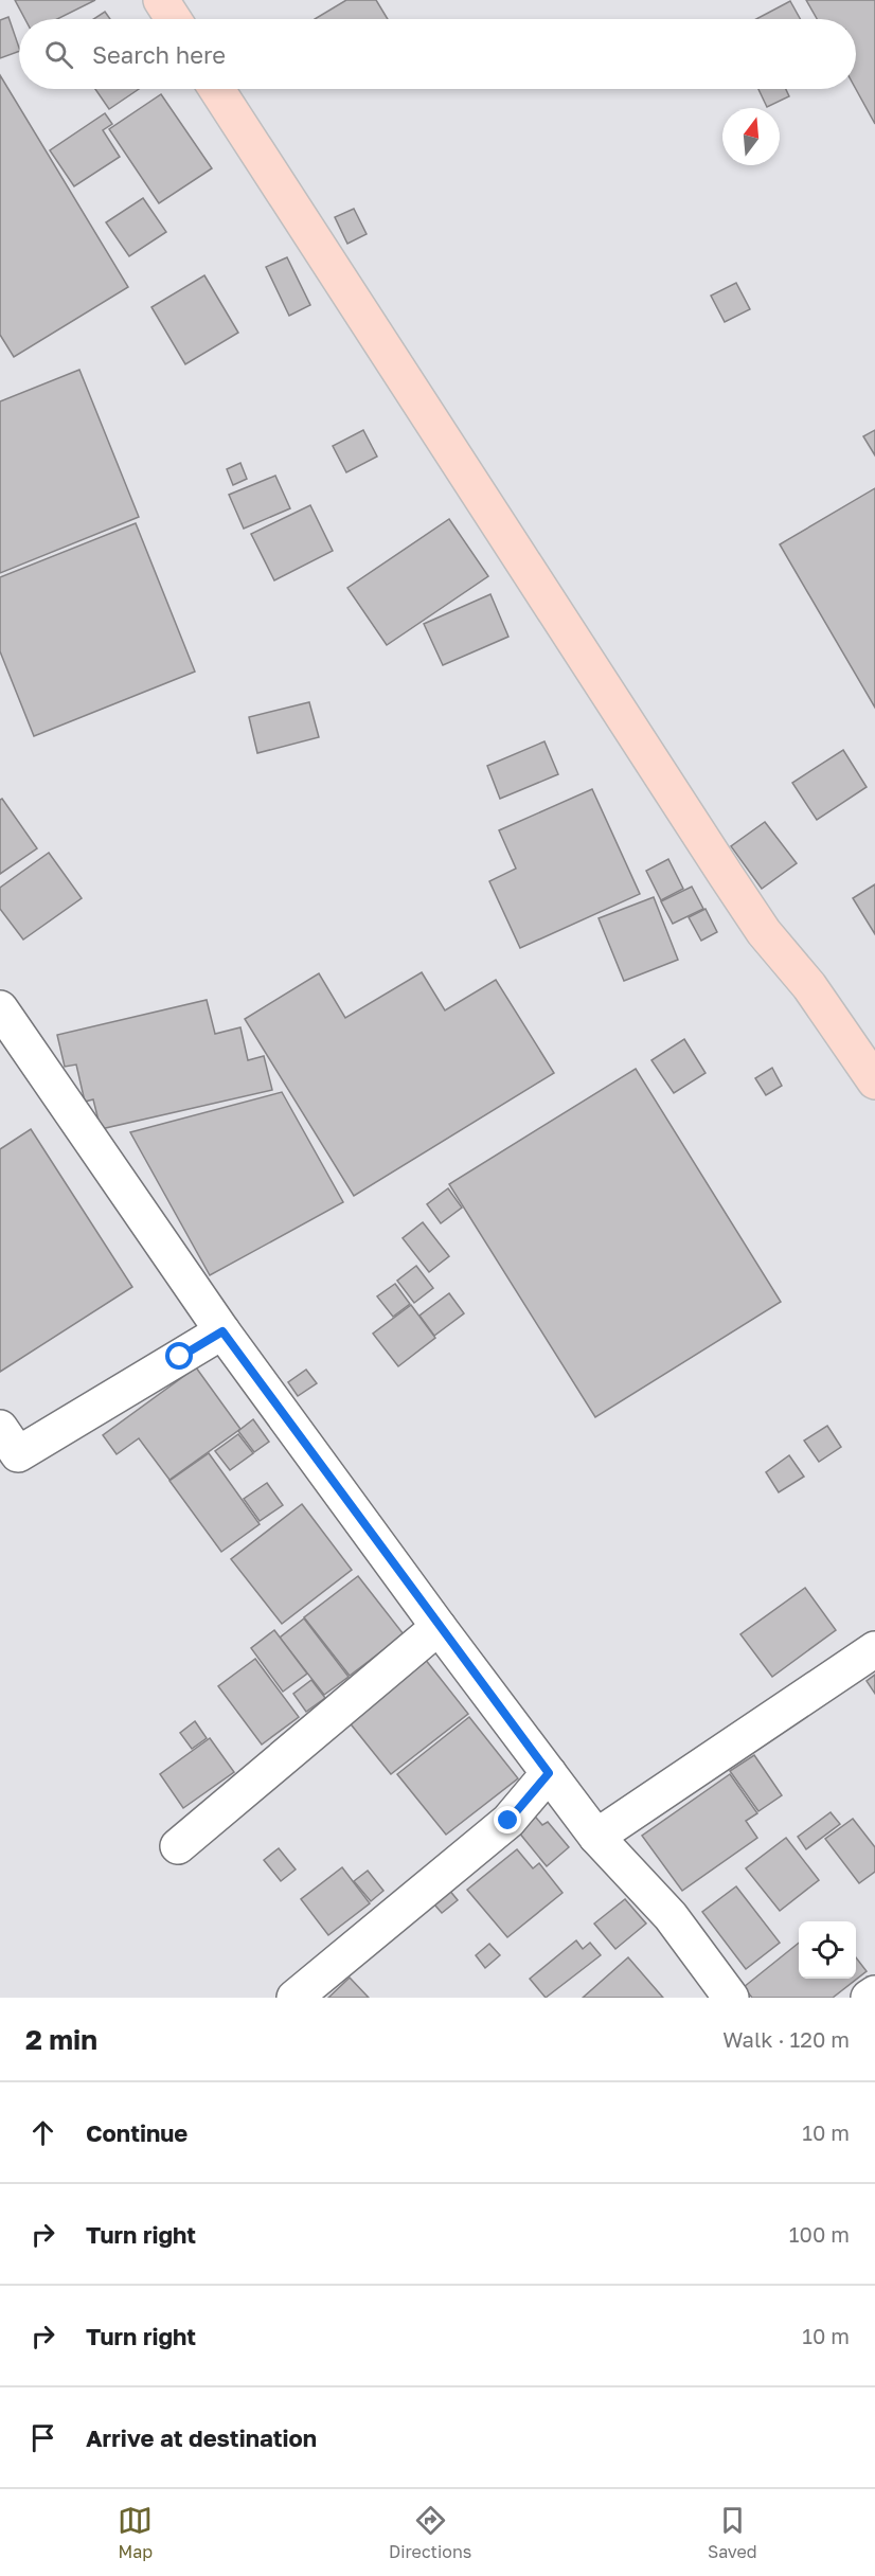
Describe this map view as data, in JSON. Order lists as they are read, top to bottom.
{
  "north": "top",
  "page": {
    "search": "Search here",
    "heading": ["2 min", "Walk · 120 m"],
    "list": [
      ["Continue", "10 m"],
      ["Turn right", "100 m"],
      ["Turn right", "10 m"],
      "Arrive at destination"
    ],
    "nav": ["Map", "Directions", "Saved"]
  }
}
